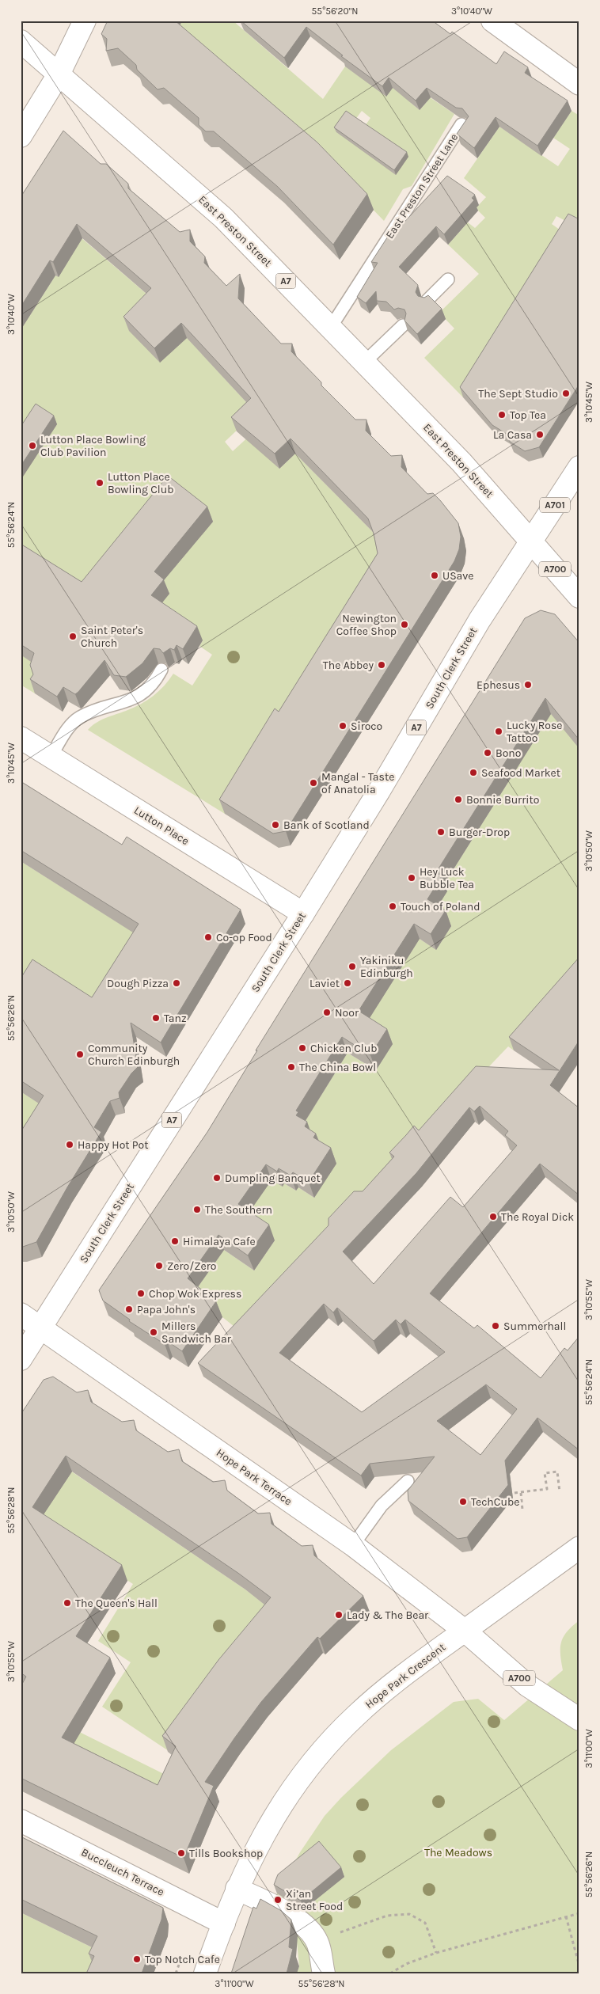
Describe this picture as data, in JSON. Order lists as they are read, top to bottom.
{
  "streets": {
    "main road": [
      "East Preston Street",
      "A7",
      "A701",
      "A700",
      "South Clerk Street",
      "Lutton Place",
      "Hope Park Terrace",
      "Hope Park Crescent",
      "Buccleuch Terrace"
    ],
    "lane": ["East Preston Street Lane"]
  },
  "crossings": [
    ["East Preston Street Lane", "East Preston Street"],
    ["East Preston Street", "A701"],
    ["East Preston Street", "A700"],
    ["East Preston Street", "South Clerk Street"],
    ["A701", "A700"],
    ["A701", "South Clerk Street"],
    ["A700", "South Clerk Street"],
    ["A700", "Hope Park Terrace"],
    ["A700", "Hope Park Crescent"],
    ["South Clerk Street", "Lutton Place"],
    ["South Clerk Street", "Hope Park Terrace"],
    ["Hope Park Terrace", "Hope Park Crescent"],
    ["Hope Park Crescent", "Buccleuch Terrace"]
  ],
  "parks": ["The Meadows"],
  "places": [
    "The Sept Studio",
    "Top Tea",
    "La Casa",
    "Lutton Place Bowling Club Pavilion",
    "Lutton Place Bowling Club",
    "USave",
    "Newington Coffee Shop",
    "Saint Peter's Church",
    "The Abbey",
    "Ephesus",
    "Siroco",
    "Lucky Rose Tattoo",
    "Bono",
    "Seafood Market",
    "Mangal - Taste of Anatolia",
    "Bonnie Burrito",
    "Bank of Scotland",
    "Burger-Drop",
    "Hey Luck Bubble Tea",
    "Touch of Poland",
    "Co-op Food",
    "Yakiniku Edinburgh",
    "Dough Pizza",
    "Laviet",
    "Noor",
    "Tanz",
    "Chicken Club",
    "Community Church Edinburgh",
    "The China Bowl",
    "Happy Hot Pot",
    "Dumpling Banquet",
    "The Southern",
    "The Royal Dick",
    "Himalaya Cafe",
    "Zero/Zero",
    "Chop Wok Express",
    "Papa John's",
    "Summerhall",
    "Millers Sandwich Bar",
    "TechCube",
    "The Queen's Hall",
    "Lady & The Bear",
    "Tills Bookshop",
    "Xi’an Street Food",
    "Top Notch Cafe"
  ],
  "coordinates": [
    "55°56'20\"N",
    "3°10'40\"W",
    "3°10'45\"W",
    "55°56'24\"N",
    "3°10'50\"W",
    "55°56'26\"N",
    "3°10'55\"W",
    "55°56'28\"N",
    "3°11'00\"W"
  ]
}
